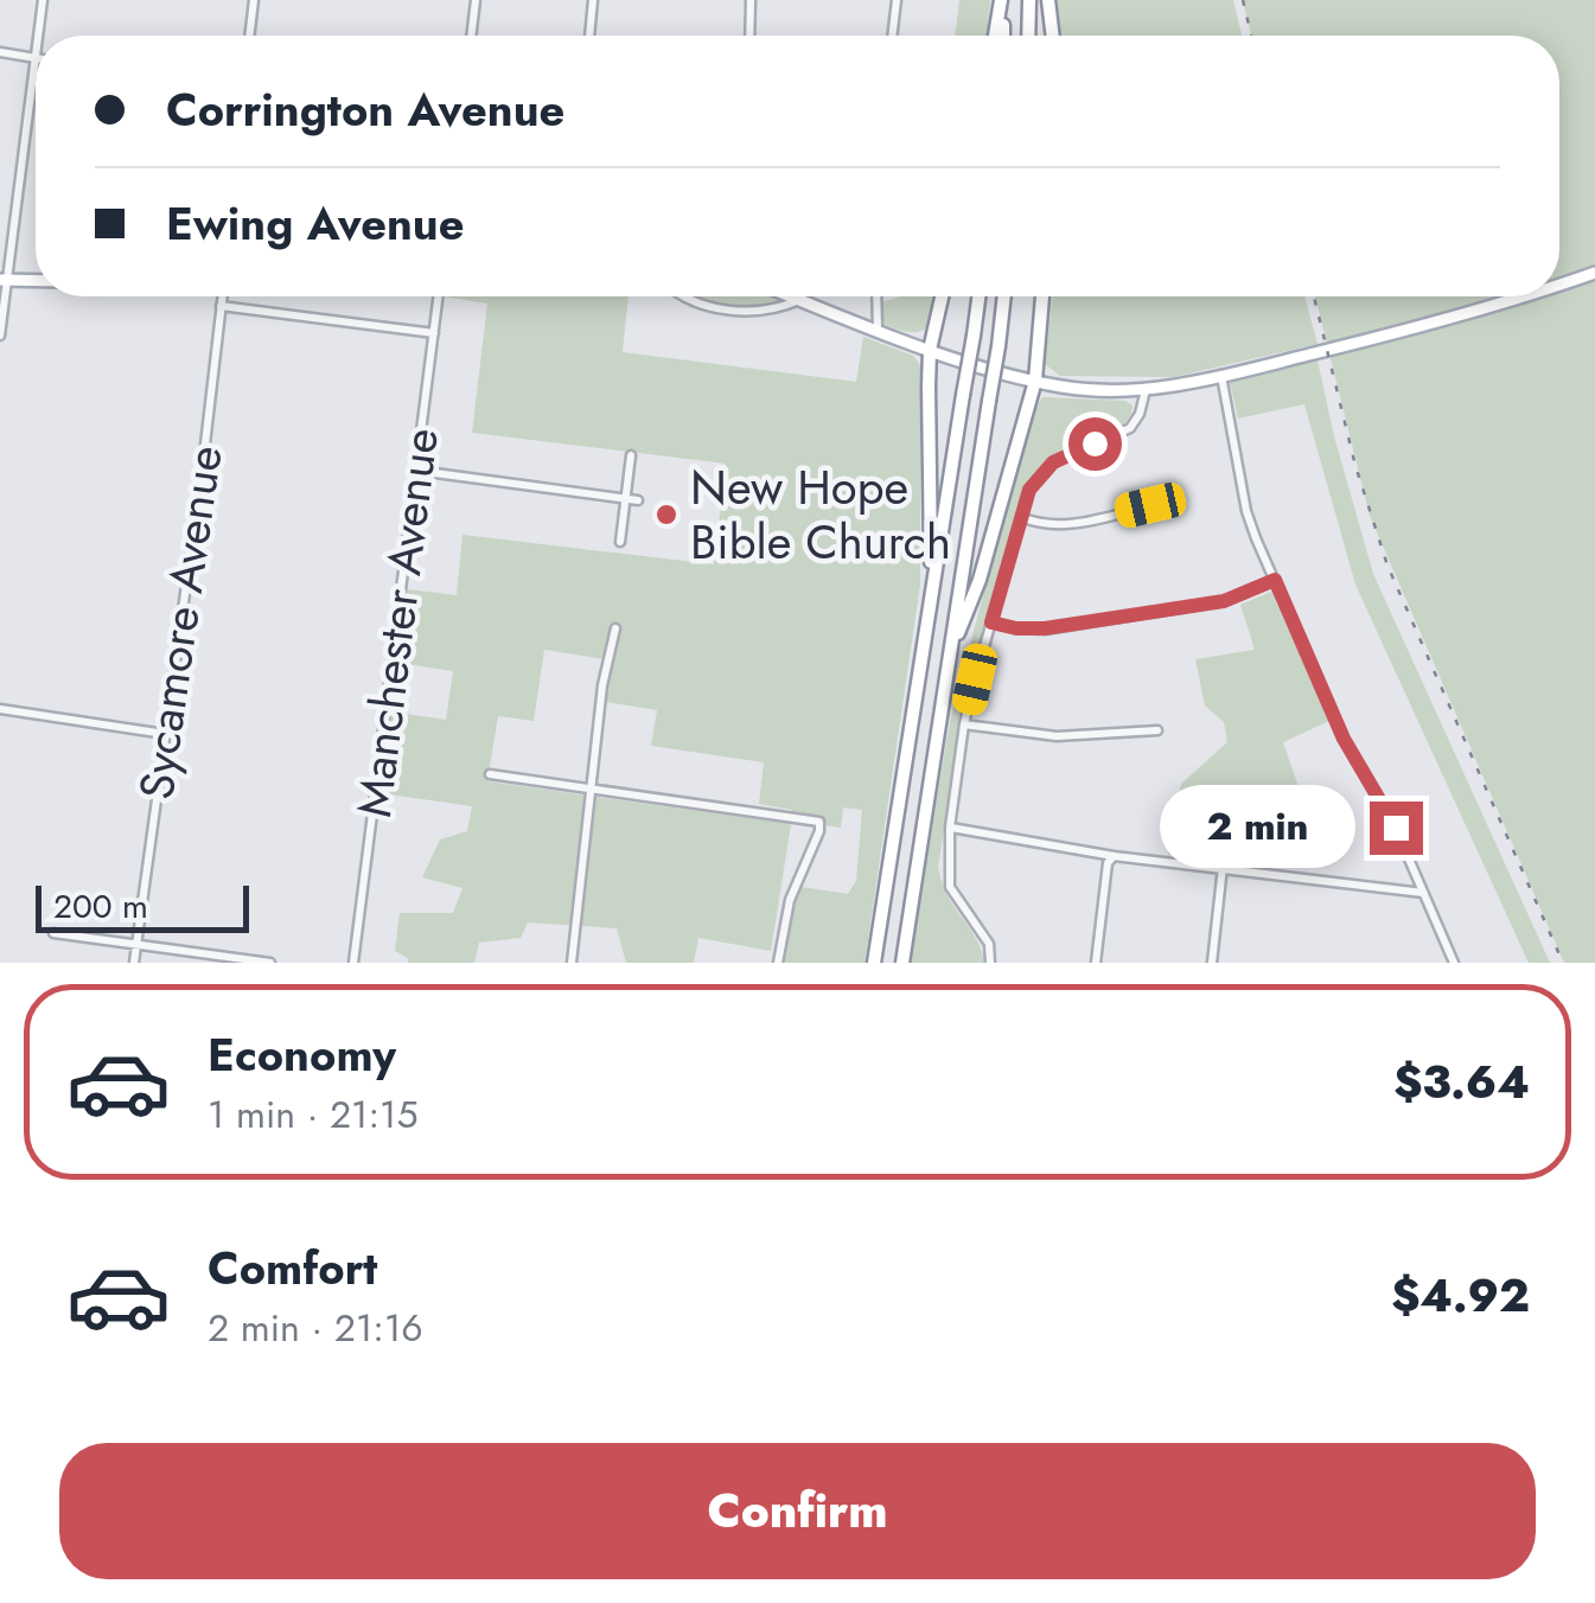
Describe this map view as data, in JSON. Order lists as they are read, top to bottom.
{
  "streets": {
    "street": ["Sycamore Avenue", "Manchester Avenue"]
  },
  "places": ["New Hope Bible Church"],
  "scale_bar": "200 m",
  "page": {
    "banner": ["Corrington Avenue", "Ewing Avenue"],
    "bubble": "2 min",
    "scale": "200 m",
    "list": [
      {
        "name": "Economy",
        "note": "1 min · 21:15",
        "value": "$3.64"
      },
      {
        "name": "Comfort",
        "note": "2 min · 21:16",
        "value": "$4.92"
      }
    ],
    "buttons": "Confirm"
  }
}
